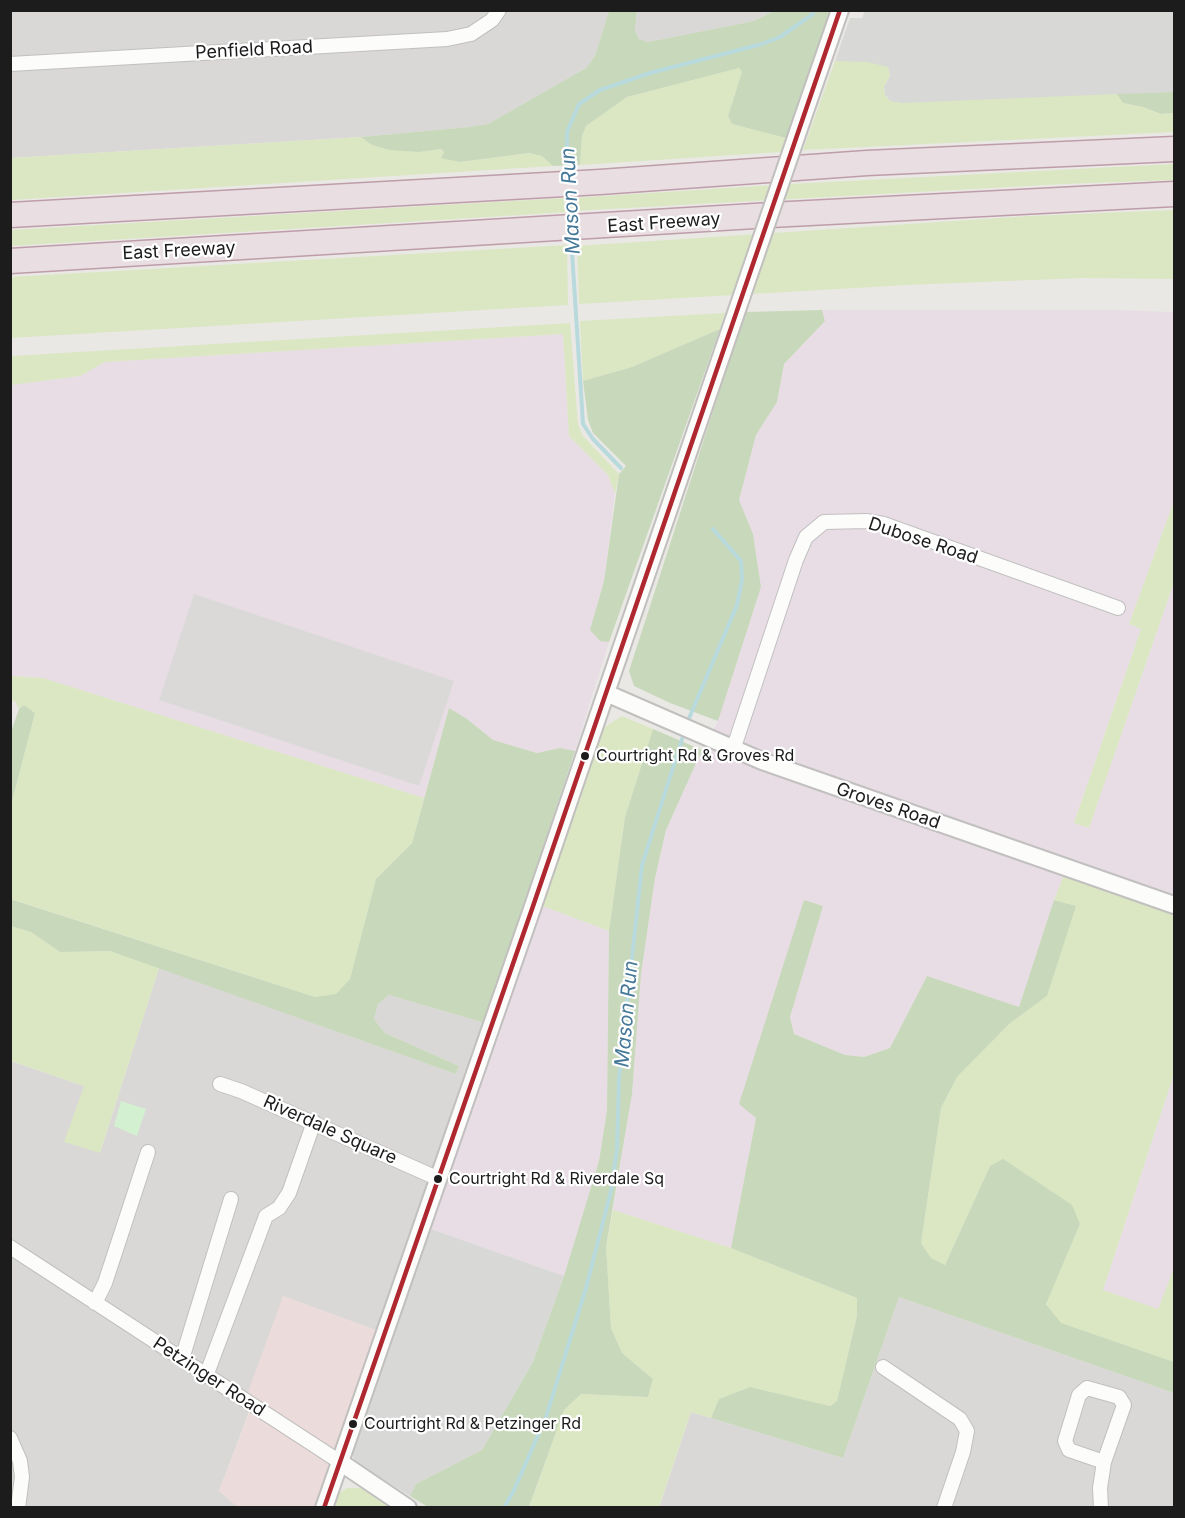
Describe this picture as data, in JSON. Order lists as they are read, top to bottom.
{
  "streets": {
    "highway": ["East Freeway"],
    "street": [
      "Penfield Road",
      "Dubose Road",
      "Groves Road",
      "Riverdale Square",
      "Petzinger Road"
    ]
  },
  "crossings": [
    ["Dubose Road", "Groves Road"]
  ],
  "water": ["Mason Run"],
  "places": ["Courtright Rd & Groves Rd", "Courtright Rd & Riverdale Sq", "Courtright Rd & Petzinger Rd"]
}
